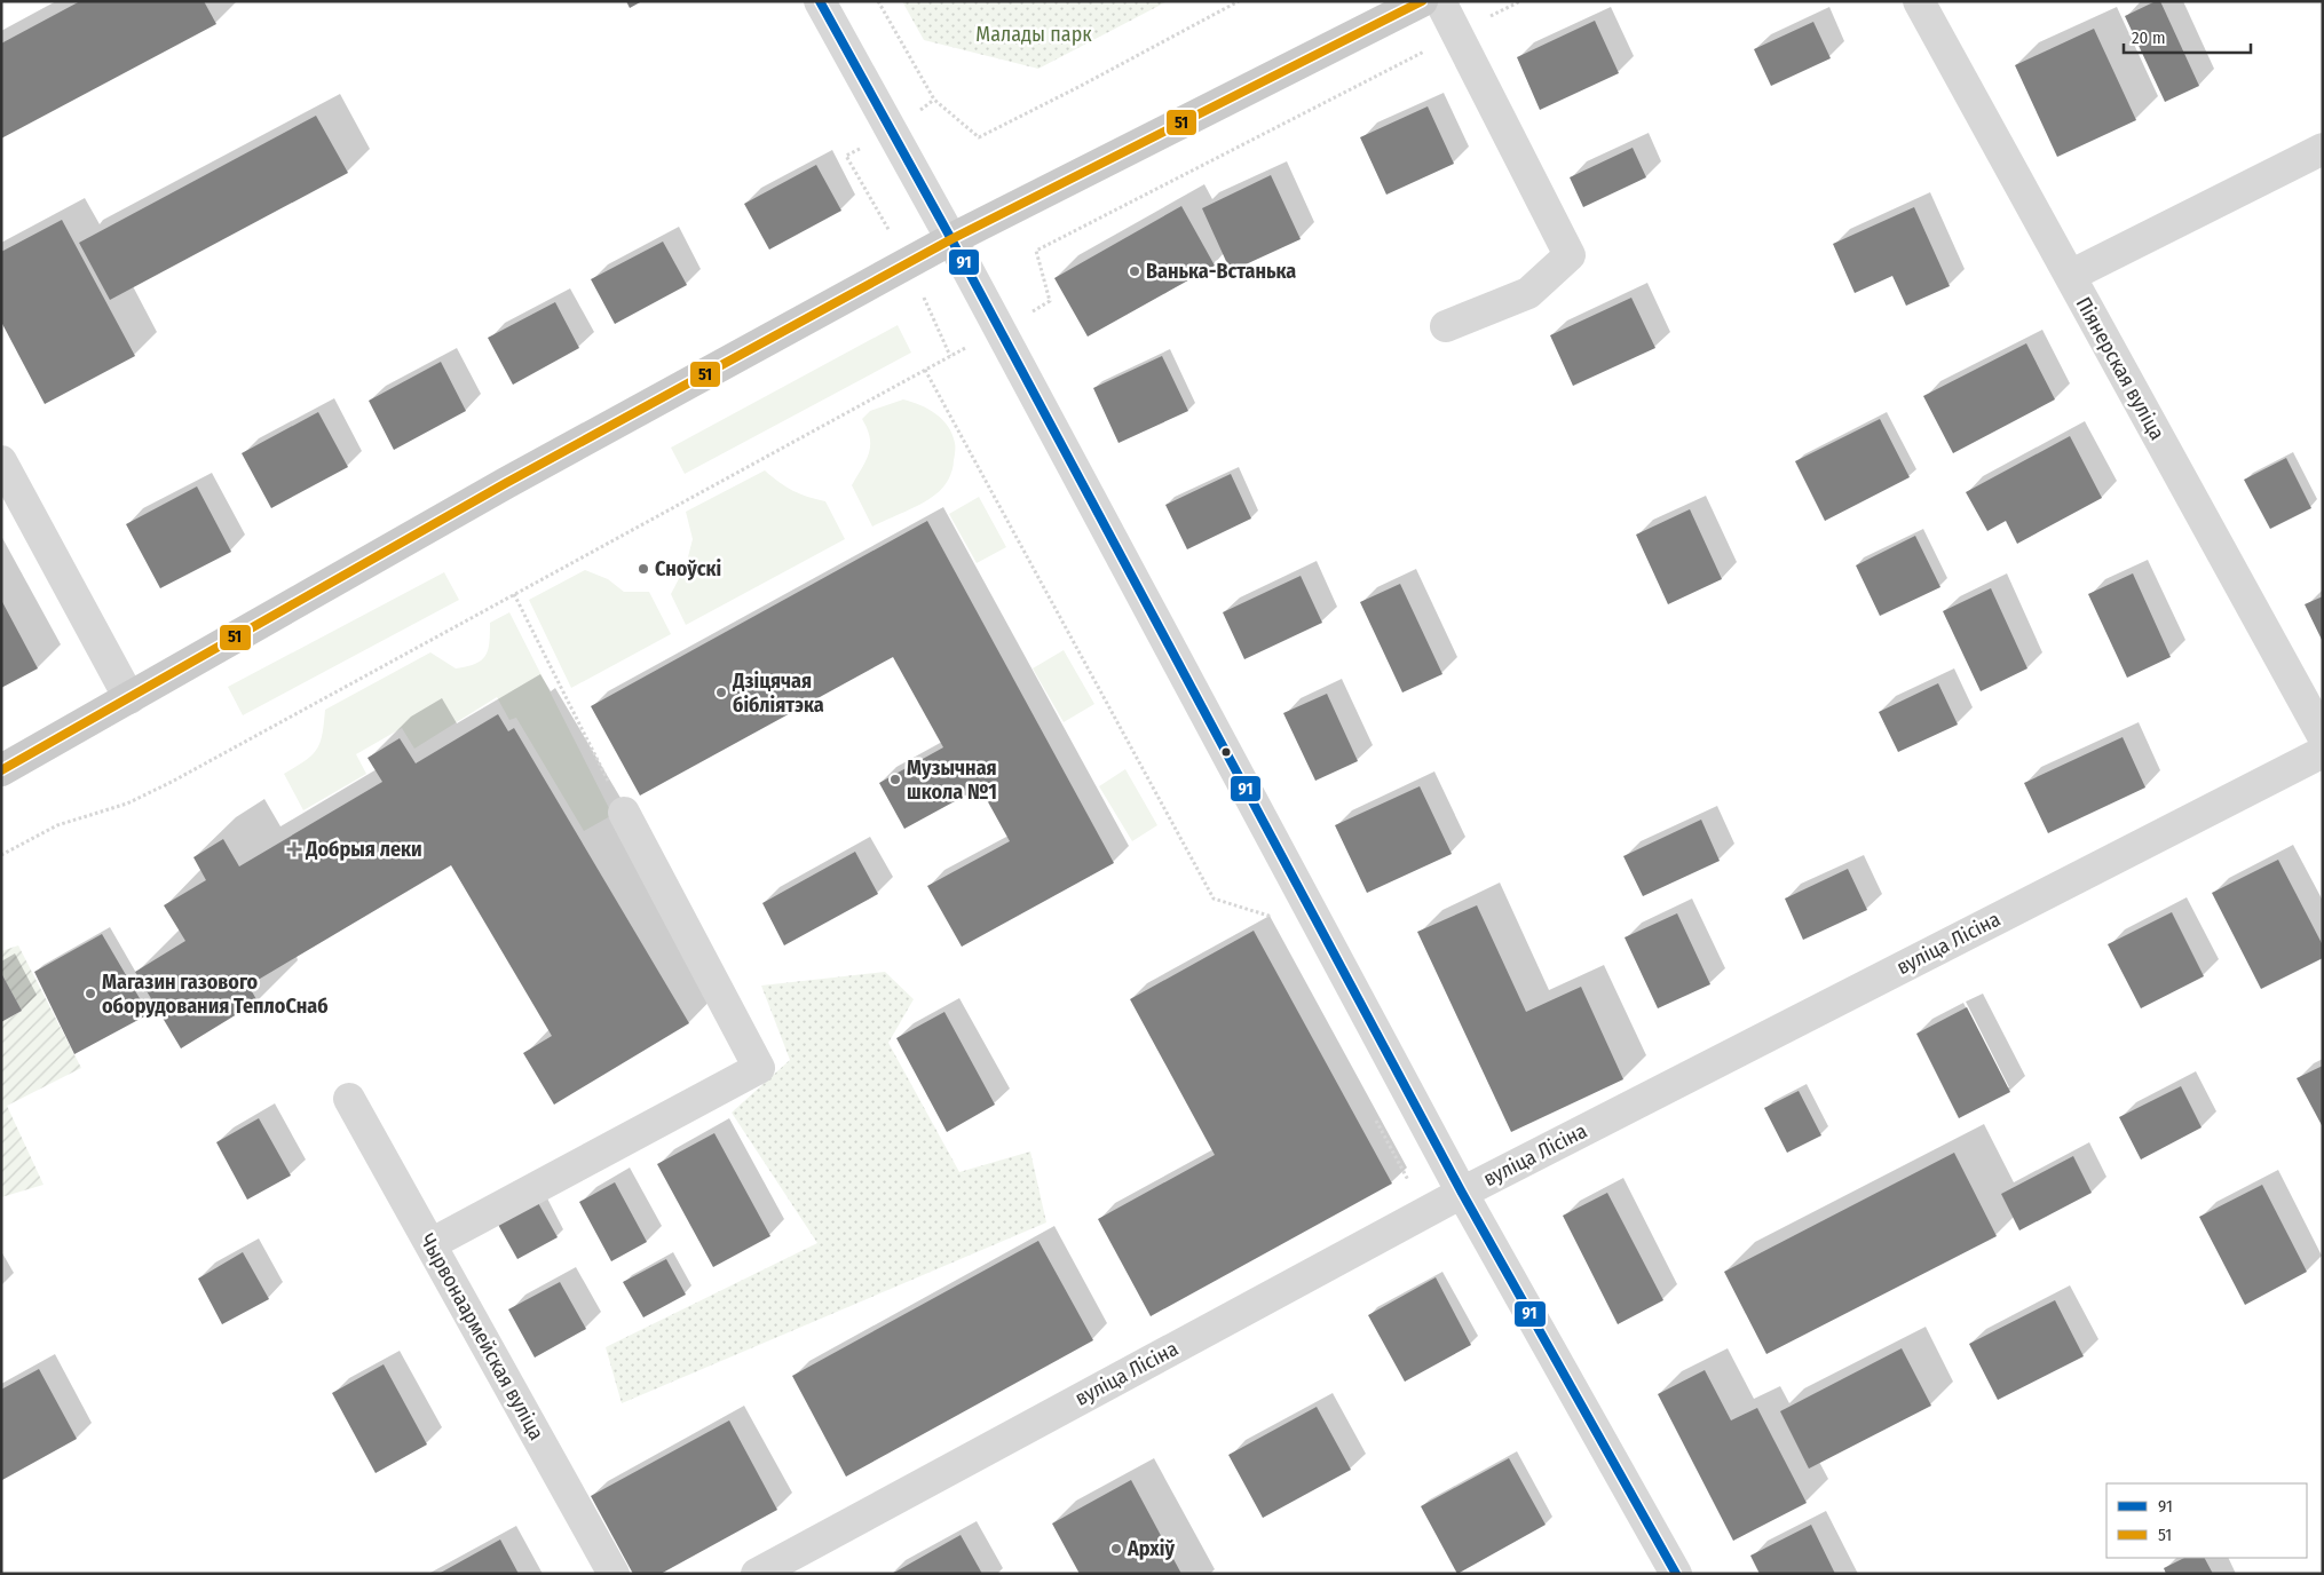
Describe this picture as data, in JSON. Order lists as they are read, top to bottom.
{
  "streets": {
    "street": ["Піянерская вуліца", "вуліца Лісіна", "Чырвонаармейская вуліца"]
  },
  "parks": ["Малады парк"],
  "places": {
    "other": [
      "Ванька-Встанька",
      "Сноўскі",
      "Дзіцячая бібліятэка",
      "Музычная школа №1",
      "Магазин газового оборудования ТеплоСнаб",
      "Архіў"
    ],
    "health": ["Добрыя леки"]
  },
  "lines": ["transit line 91", "transit line 51"],
  "legend": ["91", "51"],
  "scale_bar": "20 m"
}
